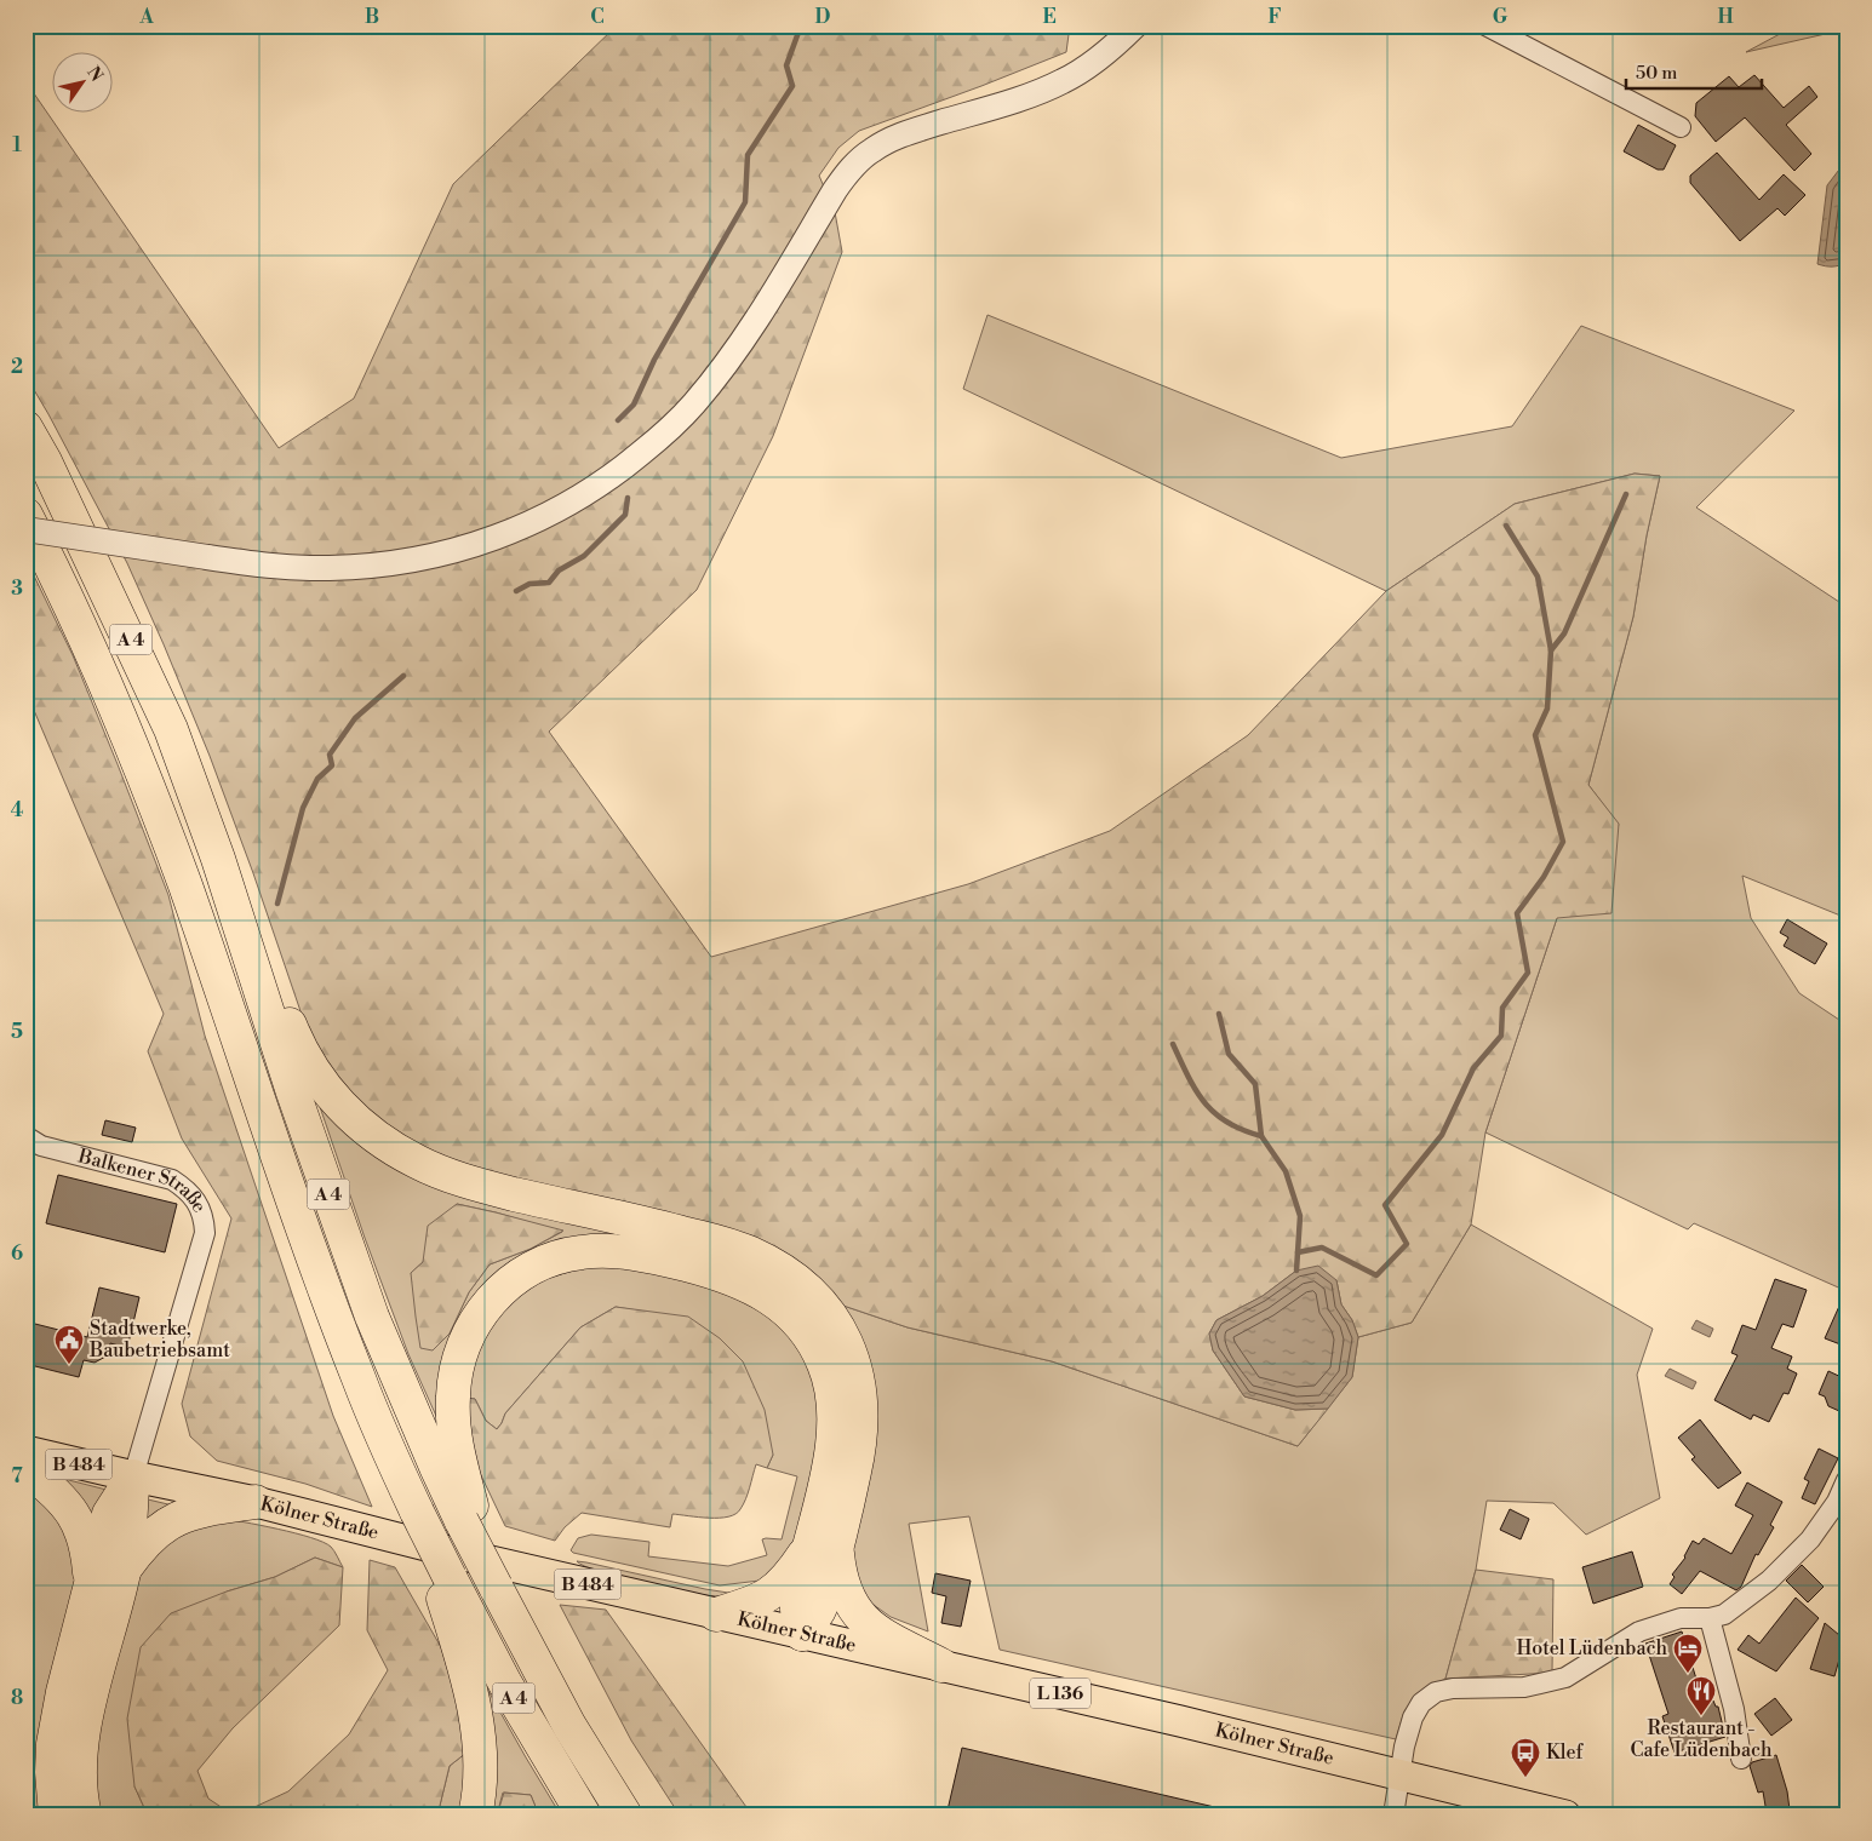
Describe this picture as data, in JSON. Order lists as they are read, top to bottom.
{
  "streets": {
    "highway": ["A 4"],
    "main road": ["B 484", "Kölner Straße", "L 136"],
    "street": ["Balkener Straße"]
  },
  "crossings": [
    ["Balkener Straße", "Kölner Straße"]
  ],
  "places": {
    "public building": ["Stadtwerke, Baubetriebsamt"],
    "hotel": ["Hotel Lüdenbach"],
    "restaurant": ["Restaurant - Cafe Lüdenbach"],
    "bus stop": ["Klef"]
  },
  "scale_bar": "50 m",
  "north": "top right",
  "grid": {
    "columns": [
      "A",
      "B",
      "C",
      "D",
      "E",
      "F",
      "G",
      "H"
    ],
    "rows": [
      "1",
      "2",
      "3",
      "4",
      "5",
      "6",
      "7",
      "8"
    ]
  }
}
